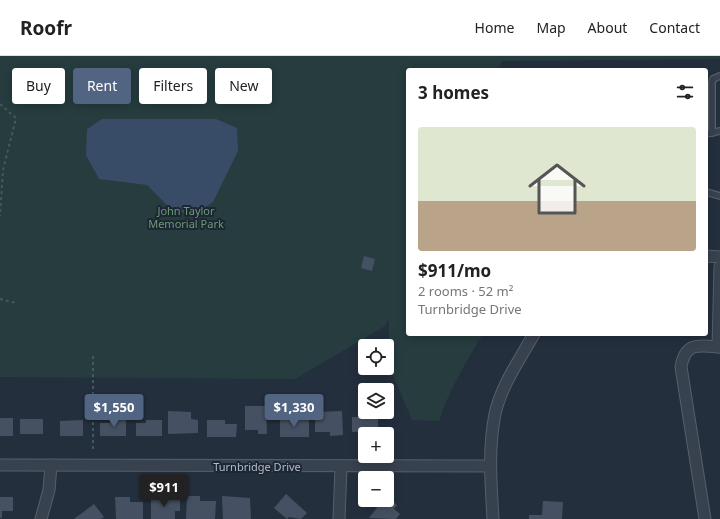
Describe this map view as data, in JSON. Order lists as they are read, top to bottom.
{
  "streets": {
    "street": ["Turnbridge Drive"]
  },
  "parks": ["John Taylor Memorial Park"],
  "page": {
    "header": "Roofr",
    "nav": [
      "Home",
      "Map",
      "About",
      "Contact"
    ],
    "chip": [
      "Buy",
      "Rent",
      "Filters",
      "New"
    ],
    "heading": "3 homes",
    "list": [
      {
        "name": "$911/mo",
        "note": "2 rooms · 52 m² · Turnbridge Drive"
      }
    ],
    "map_buttons": ["+", "−"],
    "price": ["$1,550", "$1,330", "$911"]
  }
}
